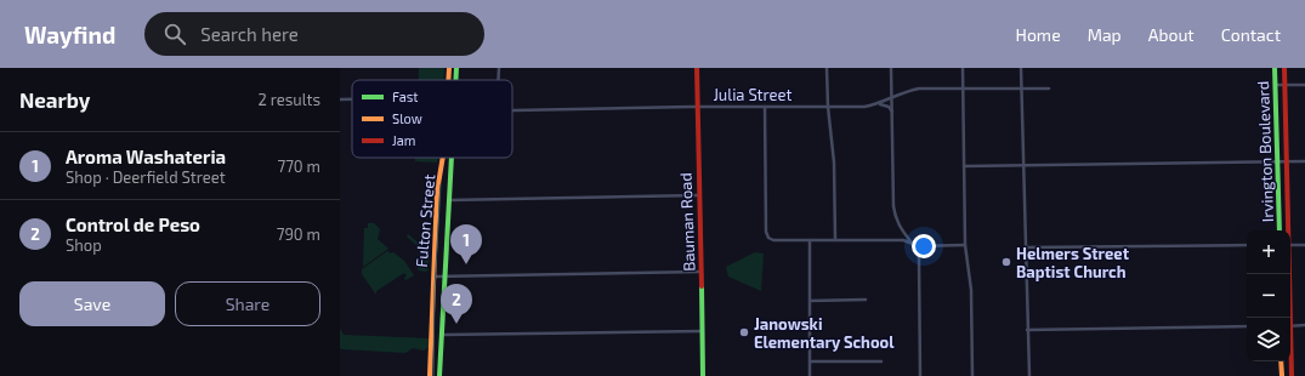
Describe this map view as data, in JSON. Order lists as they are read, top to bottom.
{
  "streets": {
    "main road": ["Irvington Boulevard", "Fulton Street", "Bauman Road"],
    "street": ["Julia Street"]
  },
  "crossings": [
    ["Julia Street", "Bauman Road"]
  ],
  "places": ["Helmers Street Baptist Church", "Janowski Elementary School"],
  "legend": ["Fast", "Slow", "Jam"],
  "page": {
    "header": "Wayfind",
    "search": "Search here",
    "nav": [
      "Home",
      "Map",
      "About",
      "Contact"
    ],
    "heading": ["Nearby", "2 results"],
    "list": [
      {
        "mark": "1",
        "name": "Aroma Washateria",
        "note": "Shop · Deerfield Street",
        "value": "770 m"
      },
      {
        "mark": "2",
        "name": "Control de Peso",
        "note": "Shop",
        "value": "790 m"
      }
    ],
    "pins": ["1", "2"],
    "map_buttons": ["+", "−"],
    "buttons": ["Save", "Share"]
  }
}
